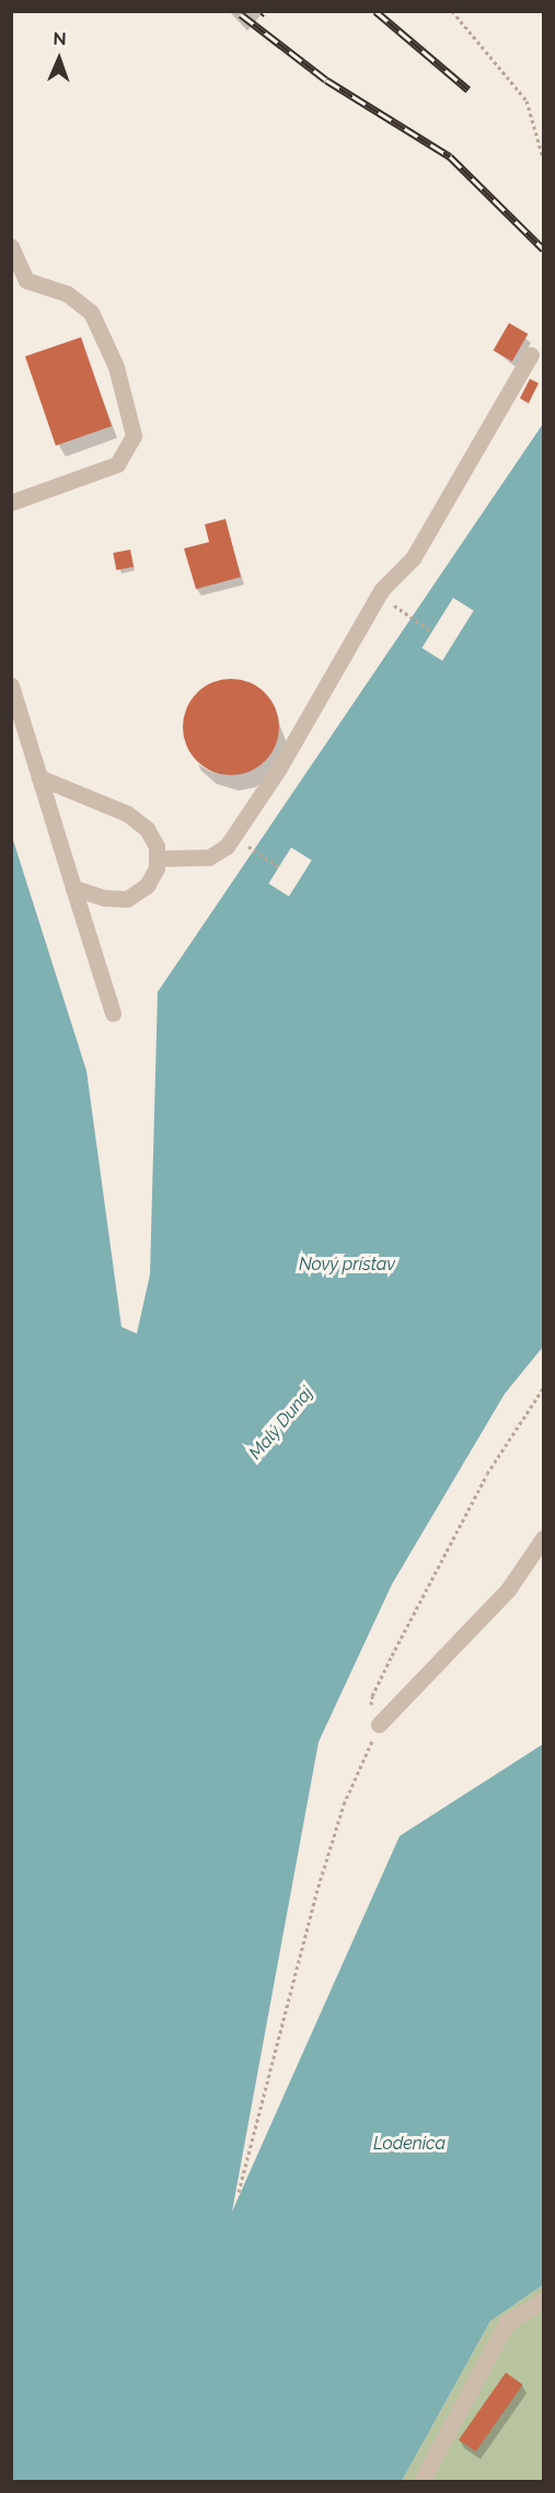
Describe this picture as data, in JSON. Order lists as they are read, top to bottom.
{
  "water": ["Nový prístav", "Malý Dunaj", "Lodenica"],
  "north": "top"
}
